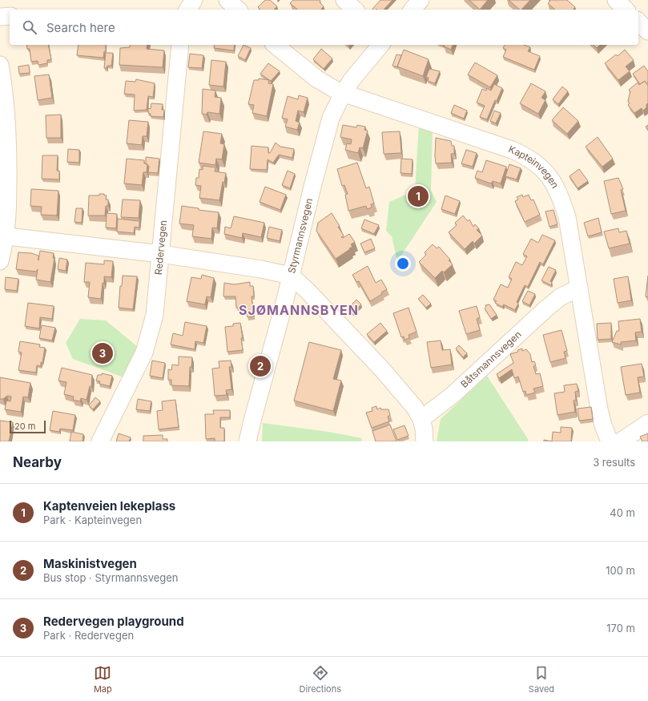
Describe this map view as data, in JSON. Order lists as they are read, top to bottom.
{
  "streets": {
    "street": [
      "Kapteinvegen",
      "Styrmannsvegen",
      "Redervegen",
      "Båtsmannsvegen"
    ]
  },
  "crossings": [
    ["Kapteinvegen", "Styrmannsvegen"],
    ["Kapteinvegen", "Båtsmannsvegen"]
  ],
  "districts": ["SJØMANNSBYEN"],
  "scale_bar": "20 m",
  "page": {
    "search": "Search here",
    "pins": ["1", "3", "2"],
    "scale": "20 m",
    "heading": ["Nearby", "3 results"],
    "list": [
      {
        "mark": "1",
        "name": "Kaptenveien lekeplass",
        "note": "Park · Kapteinvegen",
        "value": "40 m"
      },
      {
        "mark": "2",
        "name": "Maskinistvegen",
        "note": "Bus stop · Styrmannsvegen",
        "value": "100 m"
      },
      {
        "mark": "3",
        "name": "Redervegen playground",
        "note": "Park · Redervegen",
        "value": "170 m"
      }
    ],
    "nav": ["Map", "Directions", "Saved"]
  }
}
